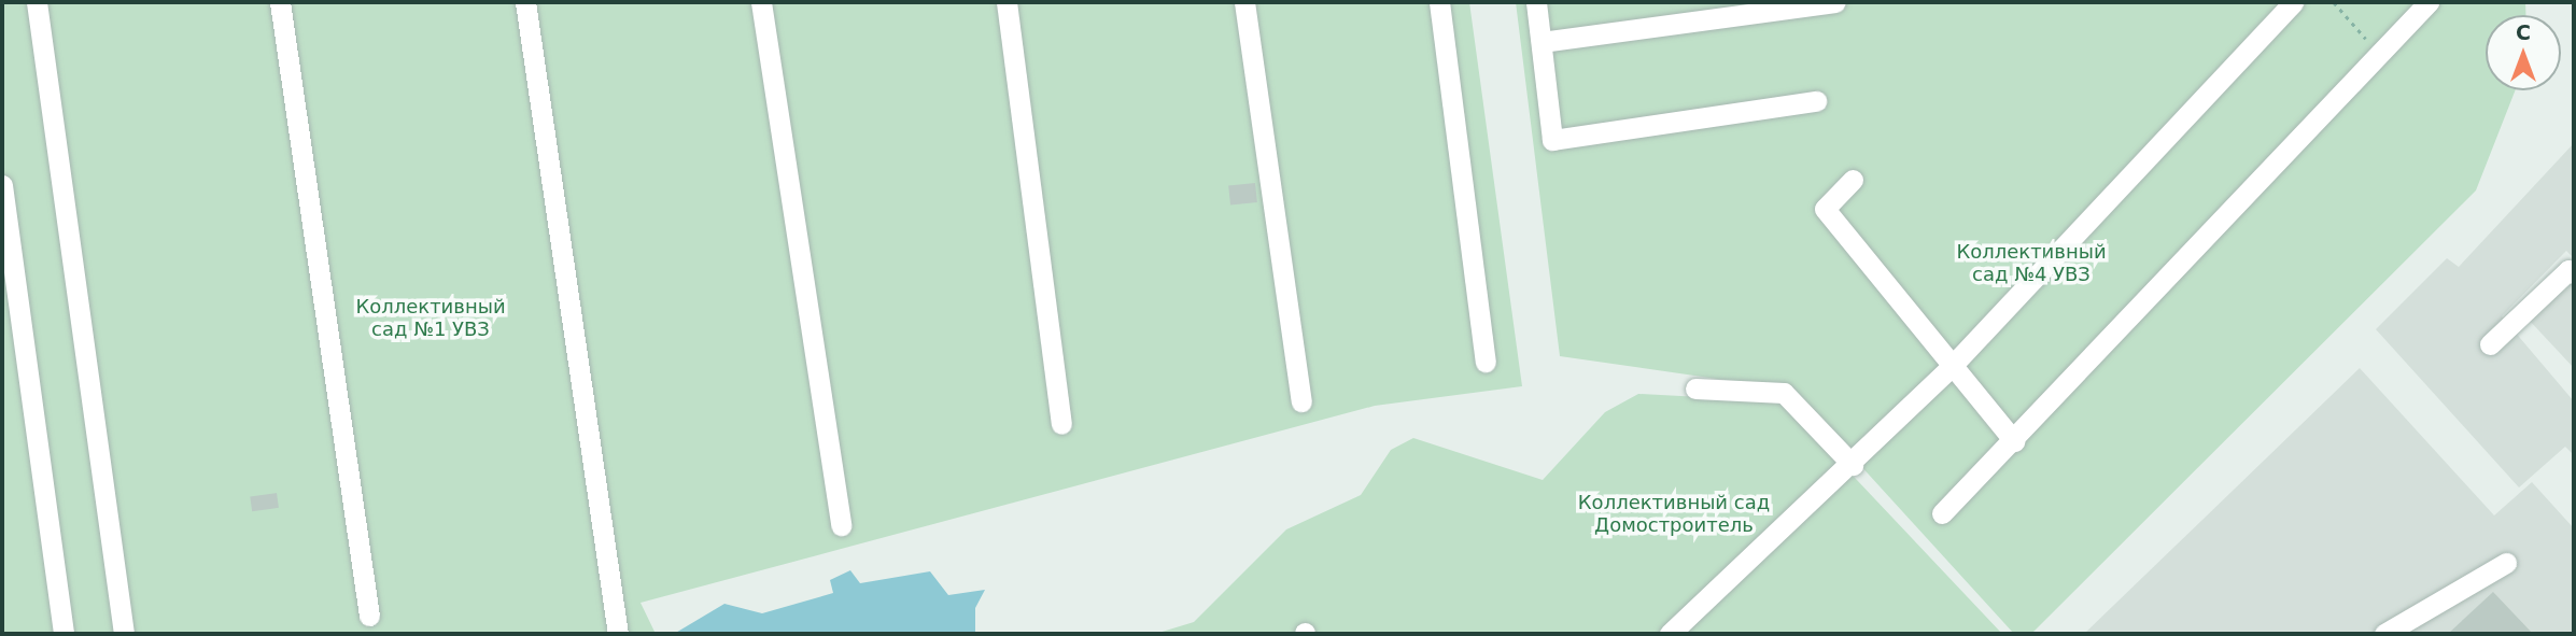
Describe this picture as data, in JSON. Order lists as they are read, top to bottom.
{
  "parks": ["Коллективный сад №4 УВЗ", "Коллективный сад №1 УВЗ", "Коллективный сад Домостроитель"],
  "north": "top"
}
